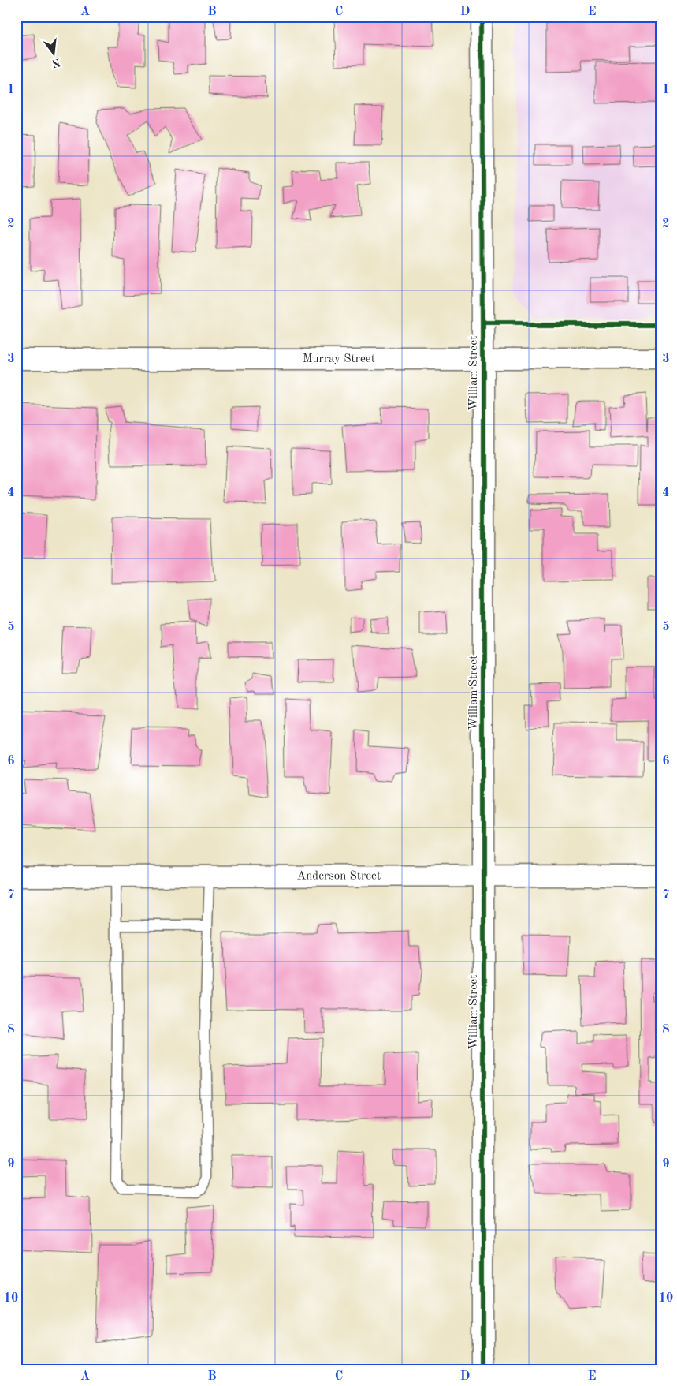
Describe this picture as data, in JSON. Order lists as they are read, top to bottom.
{
  "streets": {
    "street": ["Murray Street", "William Street", "Anderson Street"]
  },
  "crossings": [
    ["Murray Street", "William Street"],
    ["William Street", "Anderson Street"]
  ],
  "north": "bottom",
  "grid": {
    "columns": [
      "A",
      "B",
      "C",
      "D",
      "E"
    ],
    "rows": [
      "1",
      "2",
      "3",
      "4",
      "5",
      "6",
      "7",
      "8",
      "9",
      "10"
    ]
  }
}
